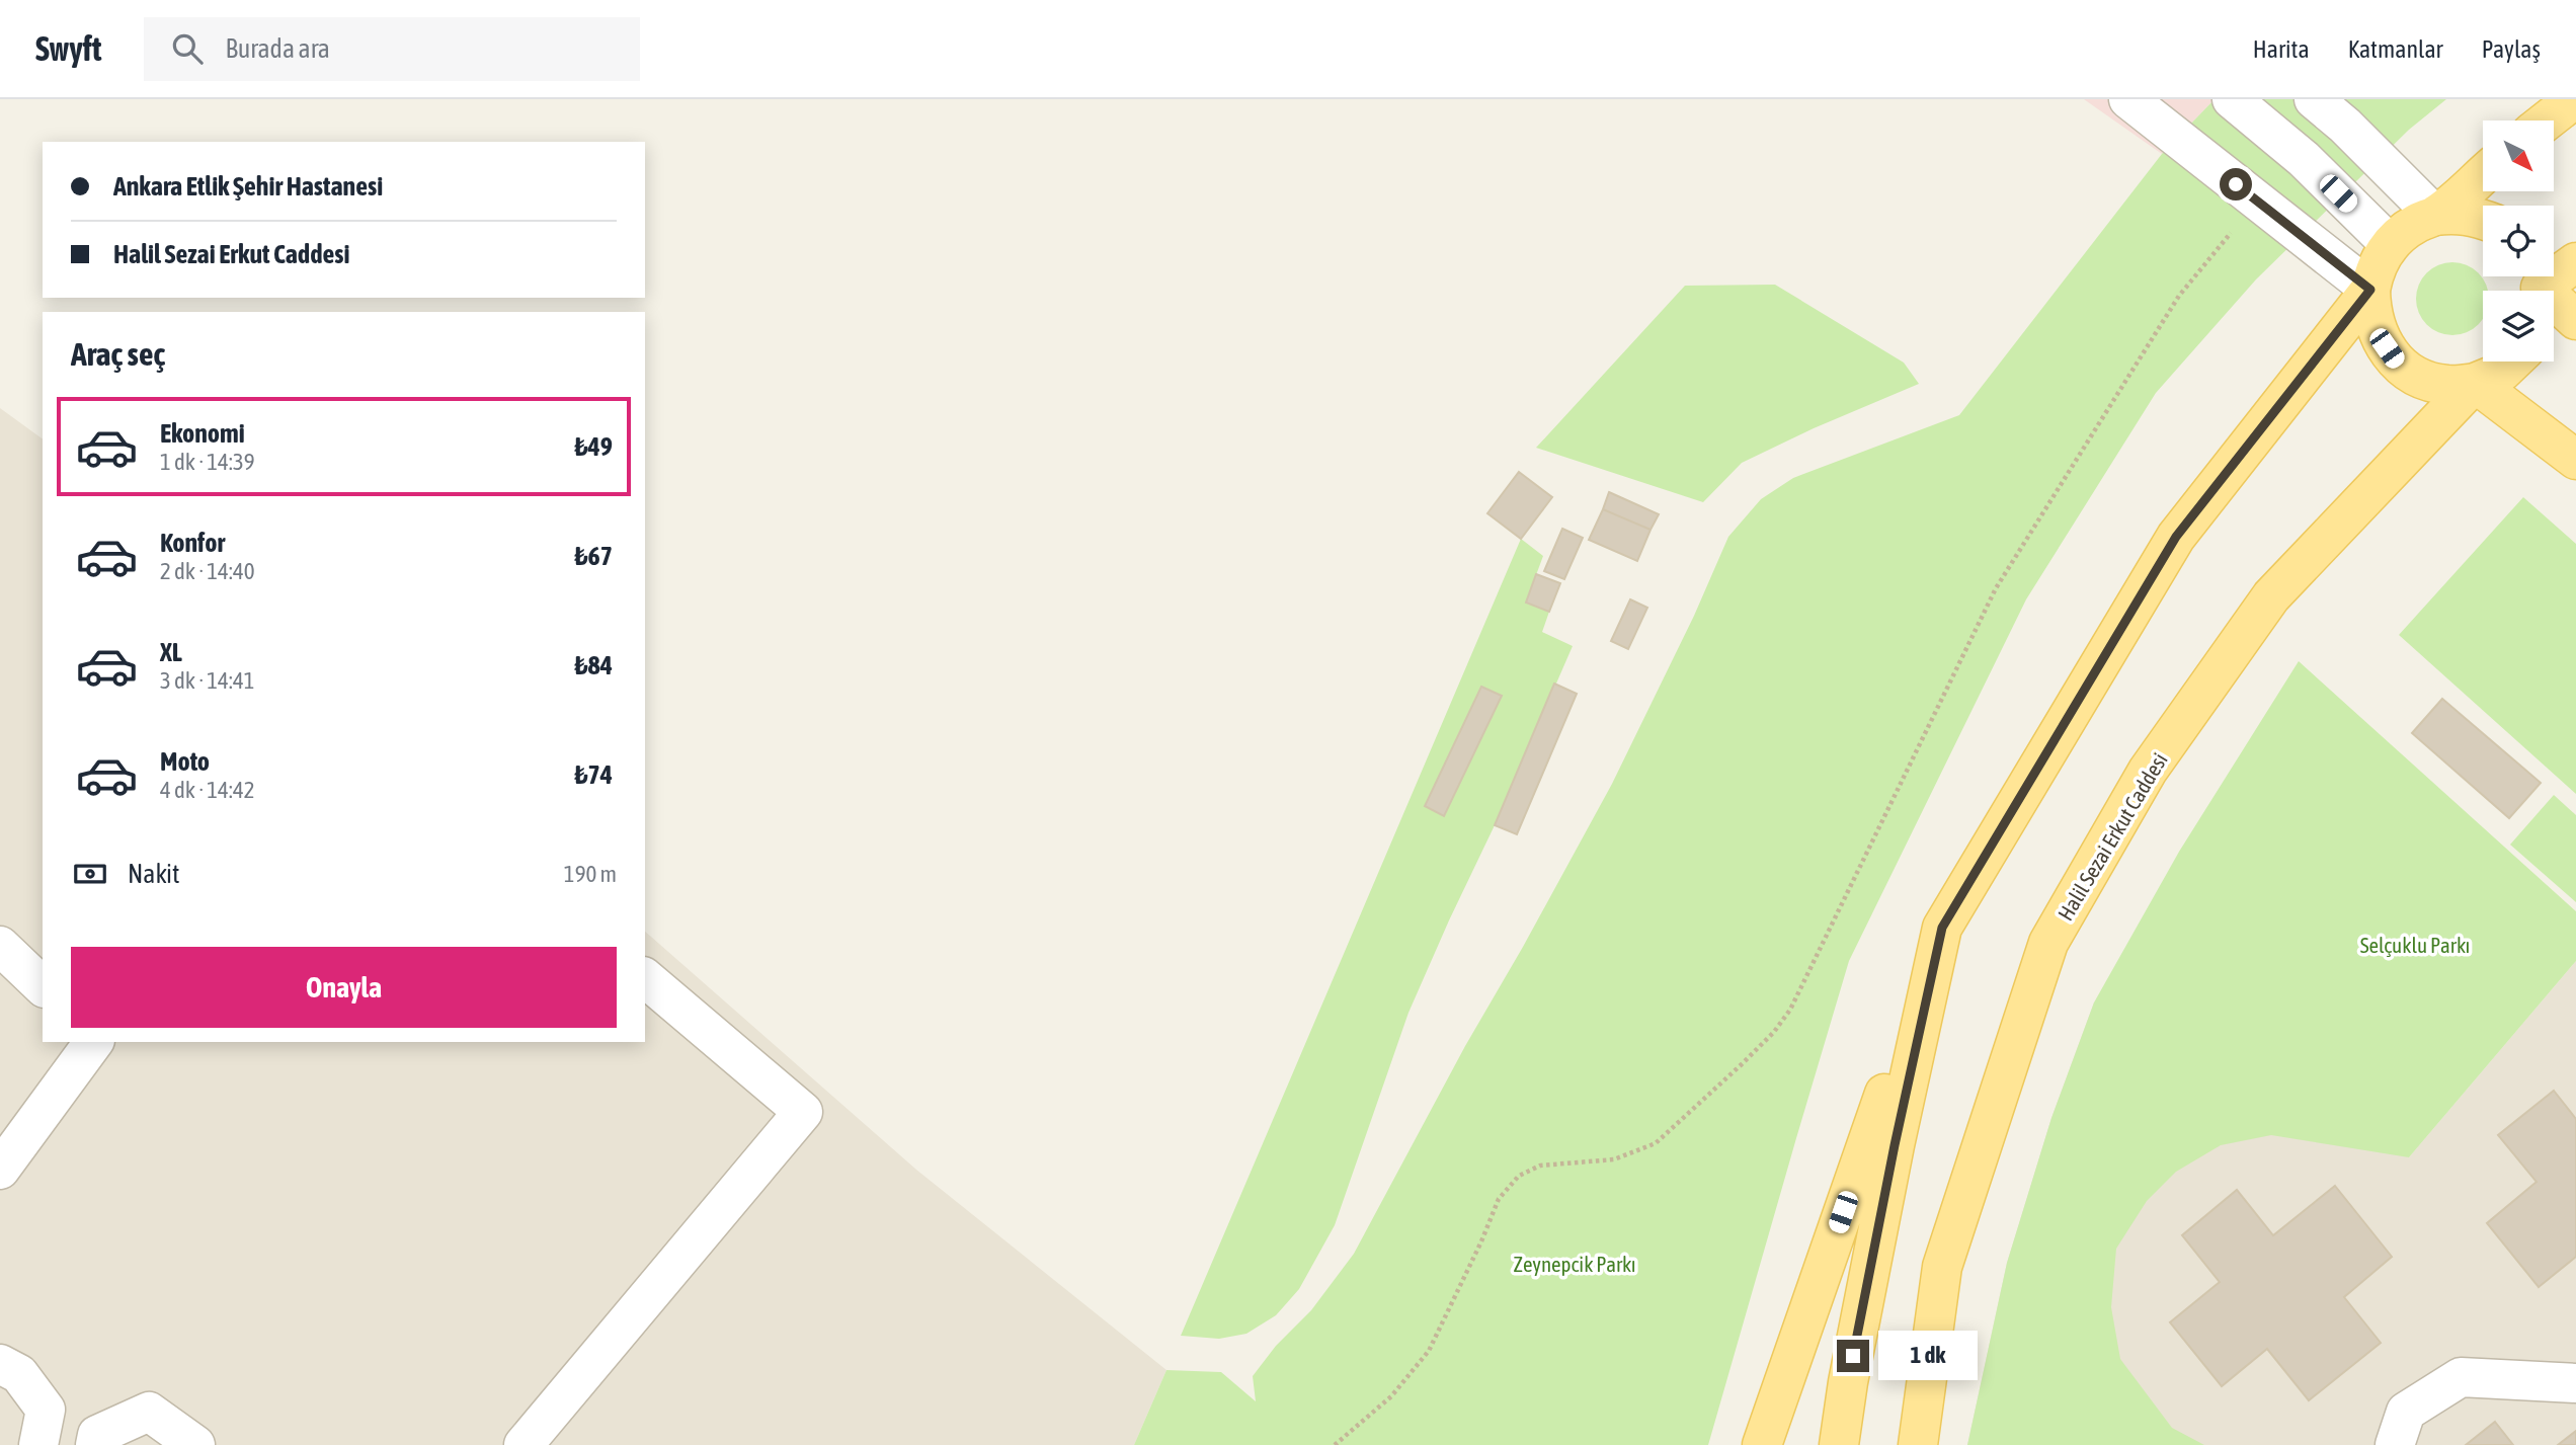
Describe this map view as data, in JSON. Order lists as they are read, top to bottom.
{
  "streets": {
    "main road": ["Halil Sezai Erkut Caddesi"]
  },
  "parks": ["Selçuklu Parkı", "Zeynepcik Parkı"],
  "north": "bottom right",
  "page": {
    "header": "Swyft",
    "search": "Burada ara",
    "nav": ["Harita", "Katmanlar", "Paylaş"],
    "banner": ["Ankara Etlik Şehir Hastanesi", "Halil Sezai Erkut Caddesi"],
    "heading": "Araç seç",
    "list": [
      {
        "name": "Ekonomi",
        "note": "1 dk · 14:39",
        "value": "₺49"
      },
      {
        "name": "Konfor",
        "note": "2 dk · 14:40",
        "value": "₺67"
      },
      {
        "name": "XL",
        "note": "3 dk · 14:41",
        "value": "₺84"
      },
      {
        "name": "Moto",
        "note": "4 dk · 14:42",
        "value": "₺74"
      }
    ],
    "pay": ["Nakit", "190 m"],
    "buttons": "Onayla",
    "bubble": "1 dk"
  }
}
